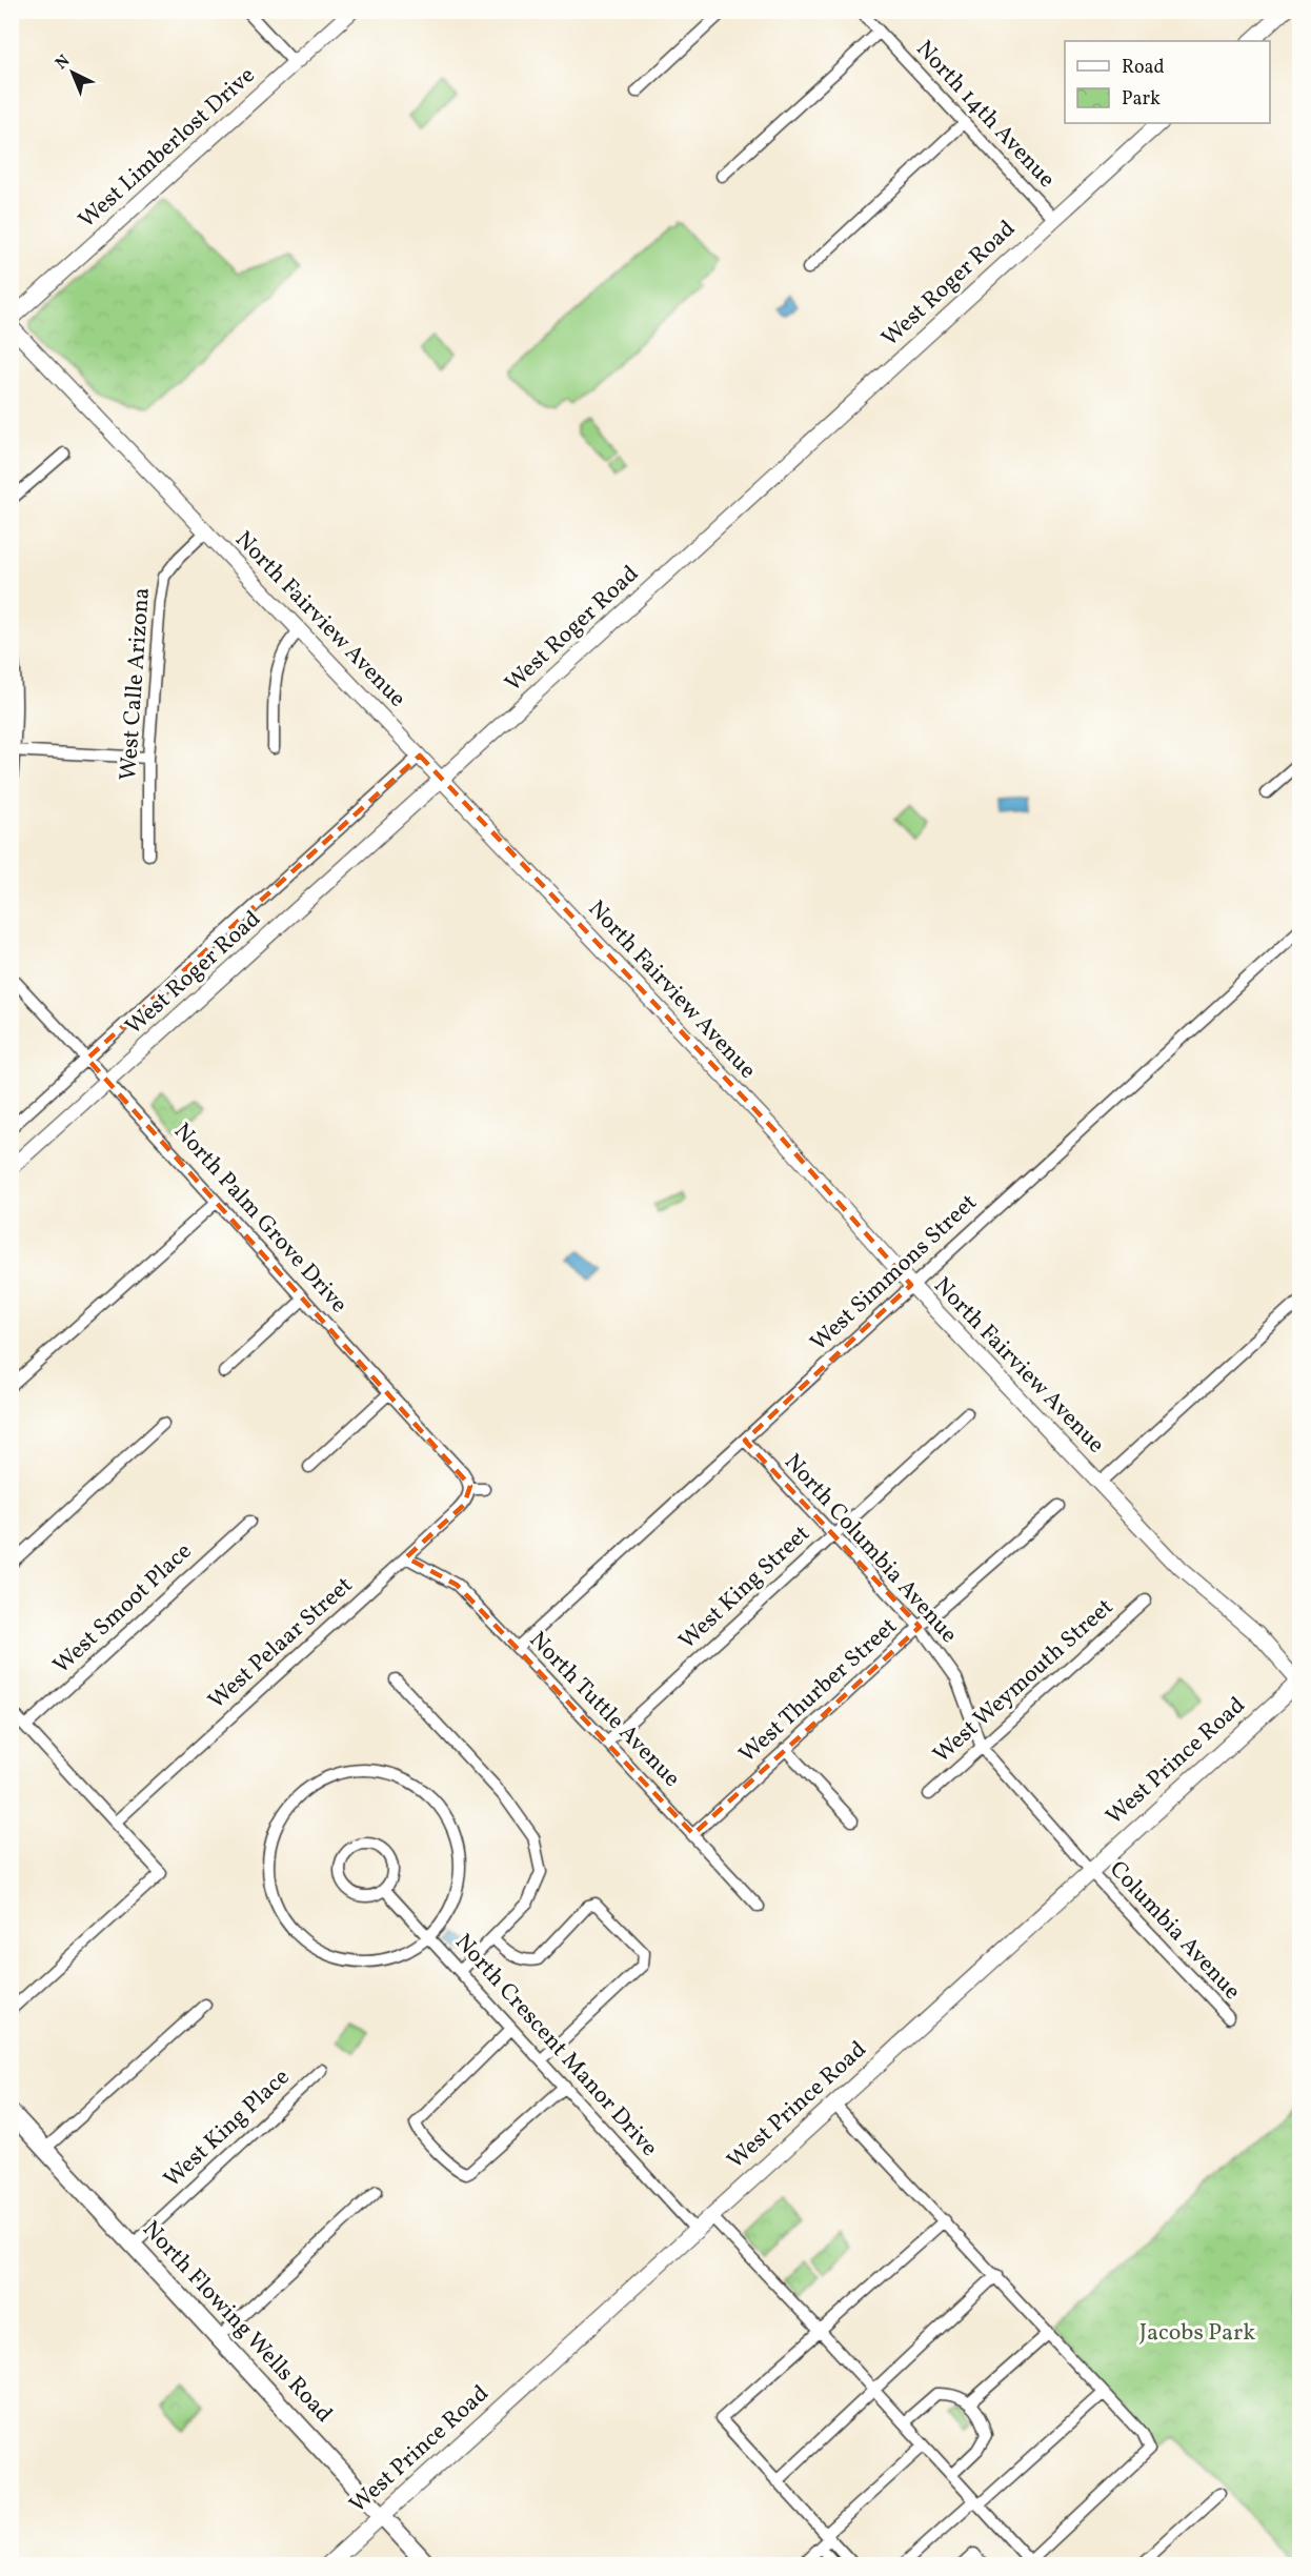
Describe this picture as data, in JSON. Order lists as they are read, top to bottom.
{
  "streets": {
    "main road": ["West Prince Road", "North Flowing Wells Road"],
    "street": [
      "North 14th Avenue",
      "West Limberlost Drive",
      "West Roger Road",
      "North Fairview Avenue",
      "West Calle Arizona",
      "North Palm Grove Drive",
      "West Simmons Street",
      "North Columbia Avenue",
      "West King Street",
      "West Smoot Place",
      "West Pelaar Street",
      "West Weymouth Street",
      "West Thurber Street",
      "North Tuttle Avenue",
      "Columbia Avenue",
      "North Crescent Manor Drive",
      "West King Place"
    ]
  },
  "crossings": [
    ["North 14th Avenue", "West Roger Road"],
    ["West Roger Road", "North Fairview Avenue"],
    ["West Roger Road", "North Palm Grove Drive"],
    ["North Fairview Avenue", "West Calle Arizona"],
    ["North Fairview Avenue", "West Simmons Street"],
    ["North Fairview Avenue", "West Prince Road"],
    ["North Palm Grove Drive", "West Pelaar Street"],
    ["West Simmons Street", "North Columbia Avenue"],
    ["West Simmons Street", "North Tuttle Avenue"],
    ["North Columbia Avenue", "West King Street"],
    ["North Columbia Avenue", "West Weymouth Street"],
    ["North Columbia Avenue", "West Thurber Street"],
    ["North Columbia Avenue", "West Prince Road"],
    ["North Columbia Avenue", "Columbia Avenue"],
    ["West King Street", "North Tuttle Avenue"],
    ["West Pelaar Street", "North Tuttle Avenue"],
    ["West Thurber Street", "North Tuttle Avenue"],
    ["West Prince Road", "Columbia Avenue"],
    ["West Prince Road", "North Crescent Manor Drive"],
    ["West Prince Road", "North Flowing Wells Road"],
    ["West King Place", "North Flowing Wells Road"]
  ],
  "parks": ["Jacobs Park"],
  "legend": ["Road", "Park"],
  "north": "top left"
}
